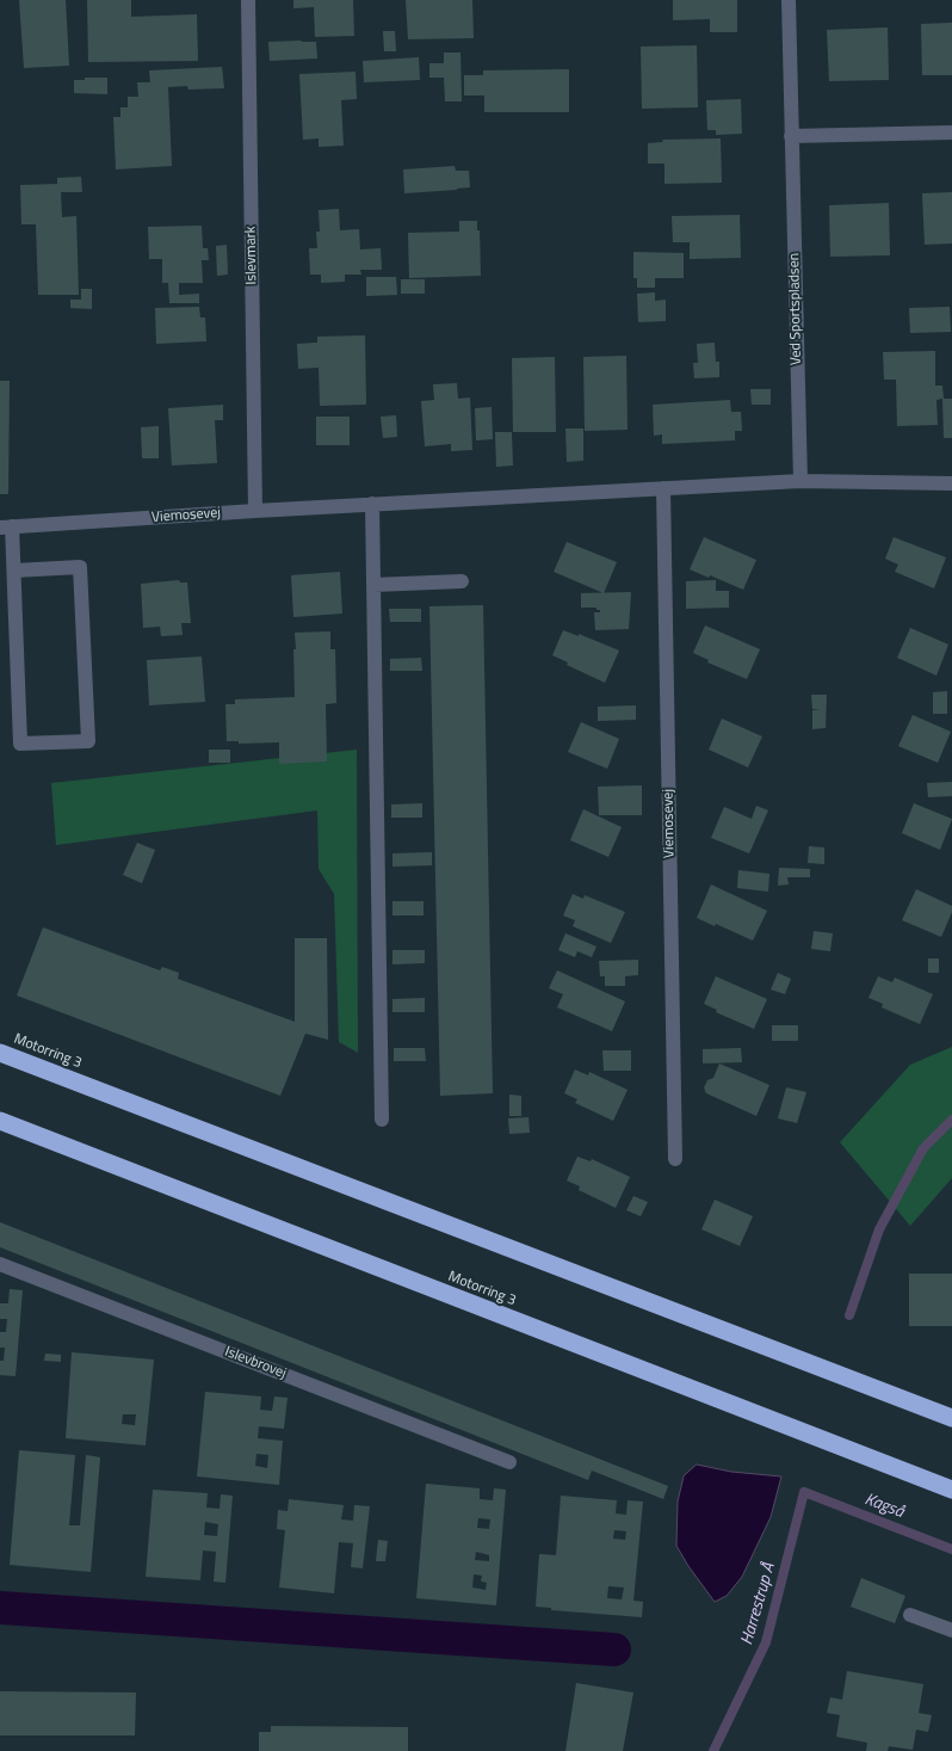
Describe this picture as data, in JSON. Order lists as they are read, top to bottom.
{
  "streets": {
    "highway": ["Motorring 3"],
    "street": [
      "Islevmark",
      "Ved Sportspladsen",
      "Viemosevej",
      "Islevbrovej"
    ]
  },
  "crossings": [
    ["Islevmark", "Viemosevej"],
    ["Ved Sportspladsen", "Viemosevej"]
  ],
  "water": ["Kagså", "Harrestrup Å"]
}
